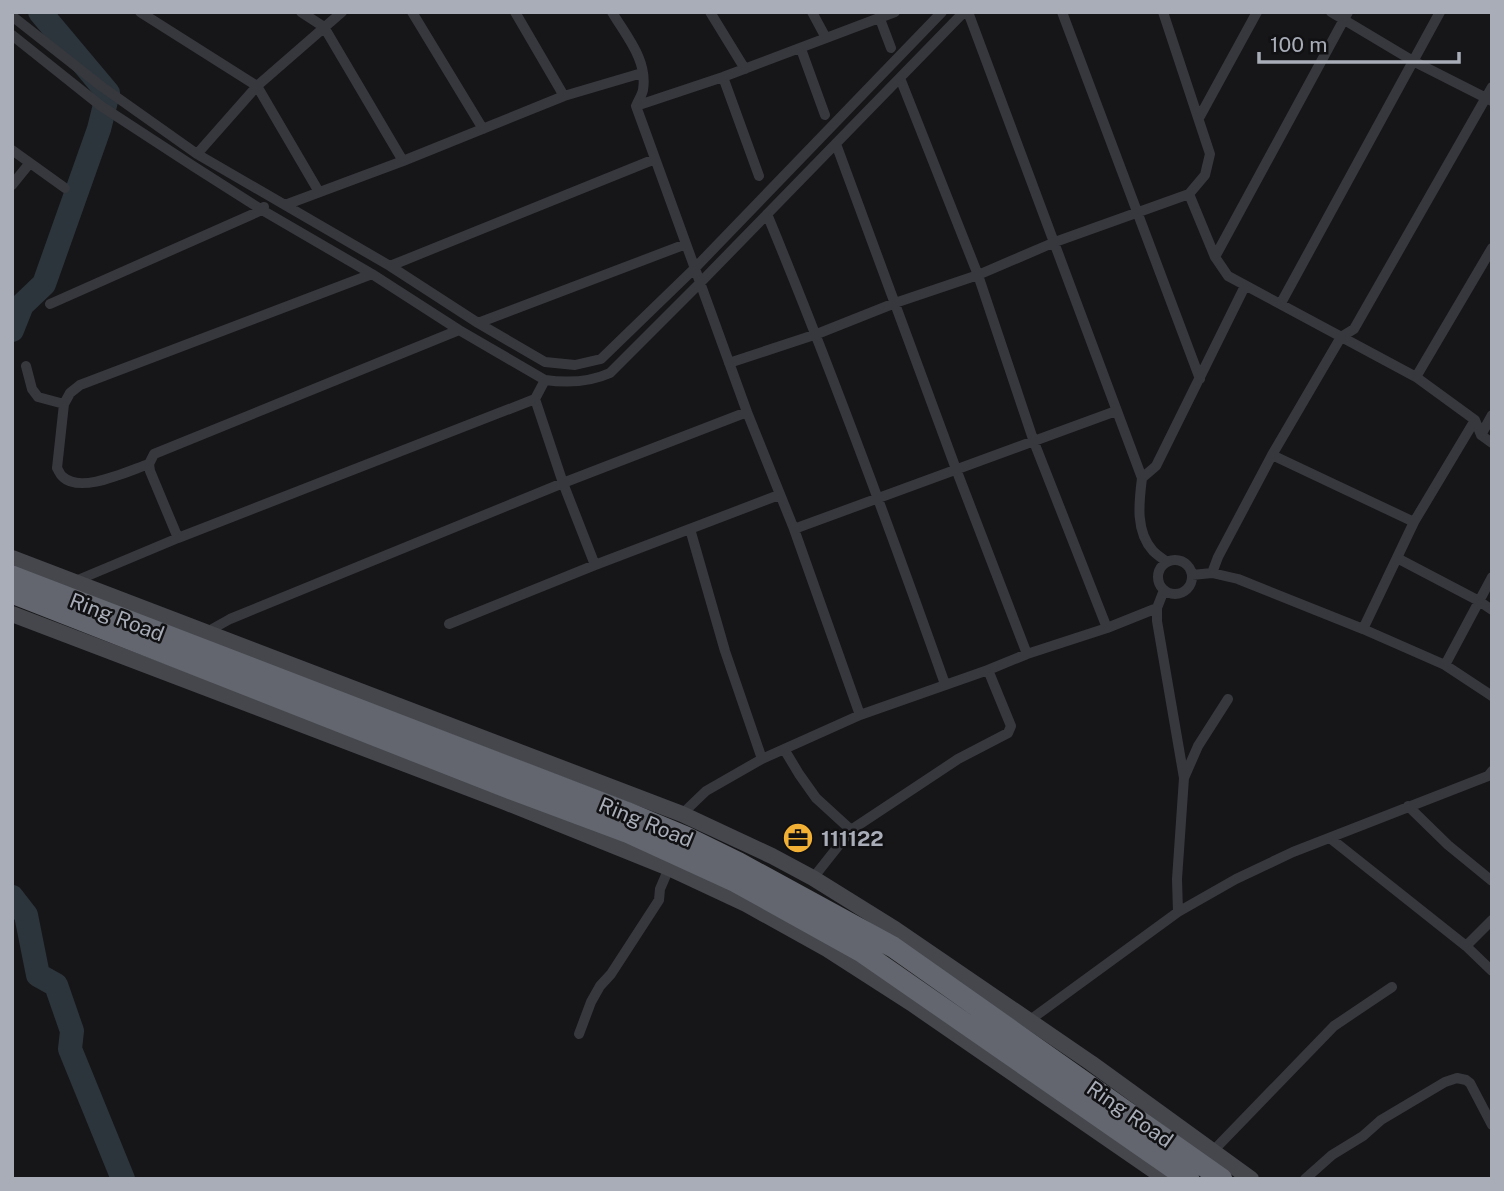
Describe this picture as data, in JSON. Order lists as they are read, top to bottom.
{
  "streets": {
    "highway": ["Ring Road"]
  },
  "places": {
    "office": ["111122"]
  },
  "scale_bar": "100 m"
}
